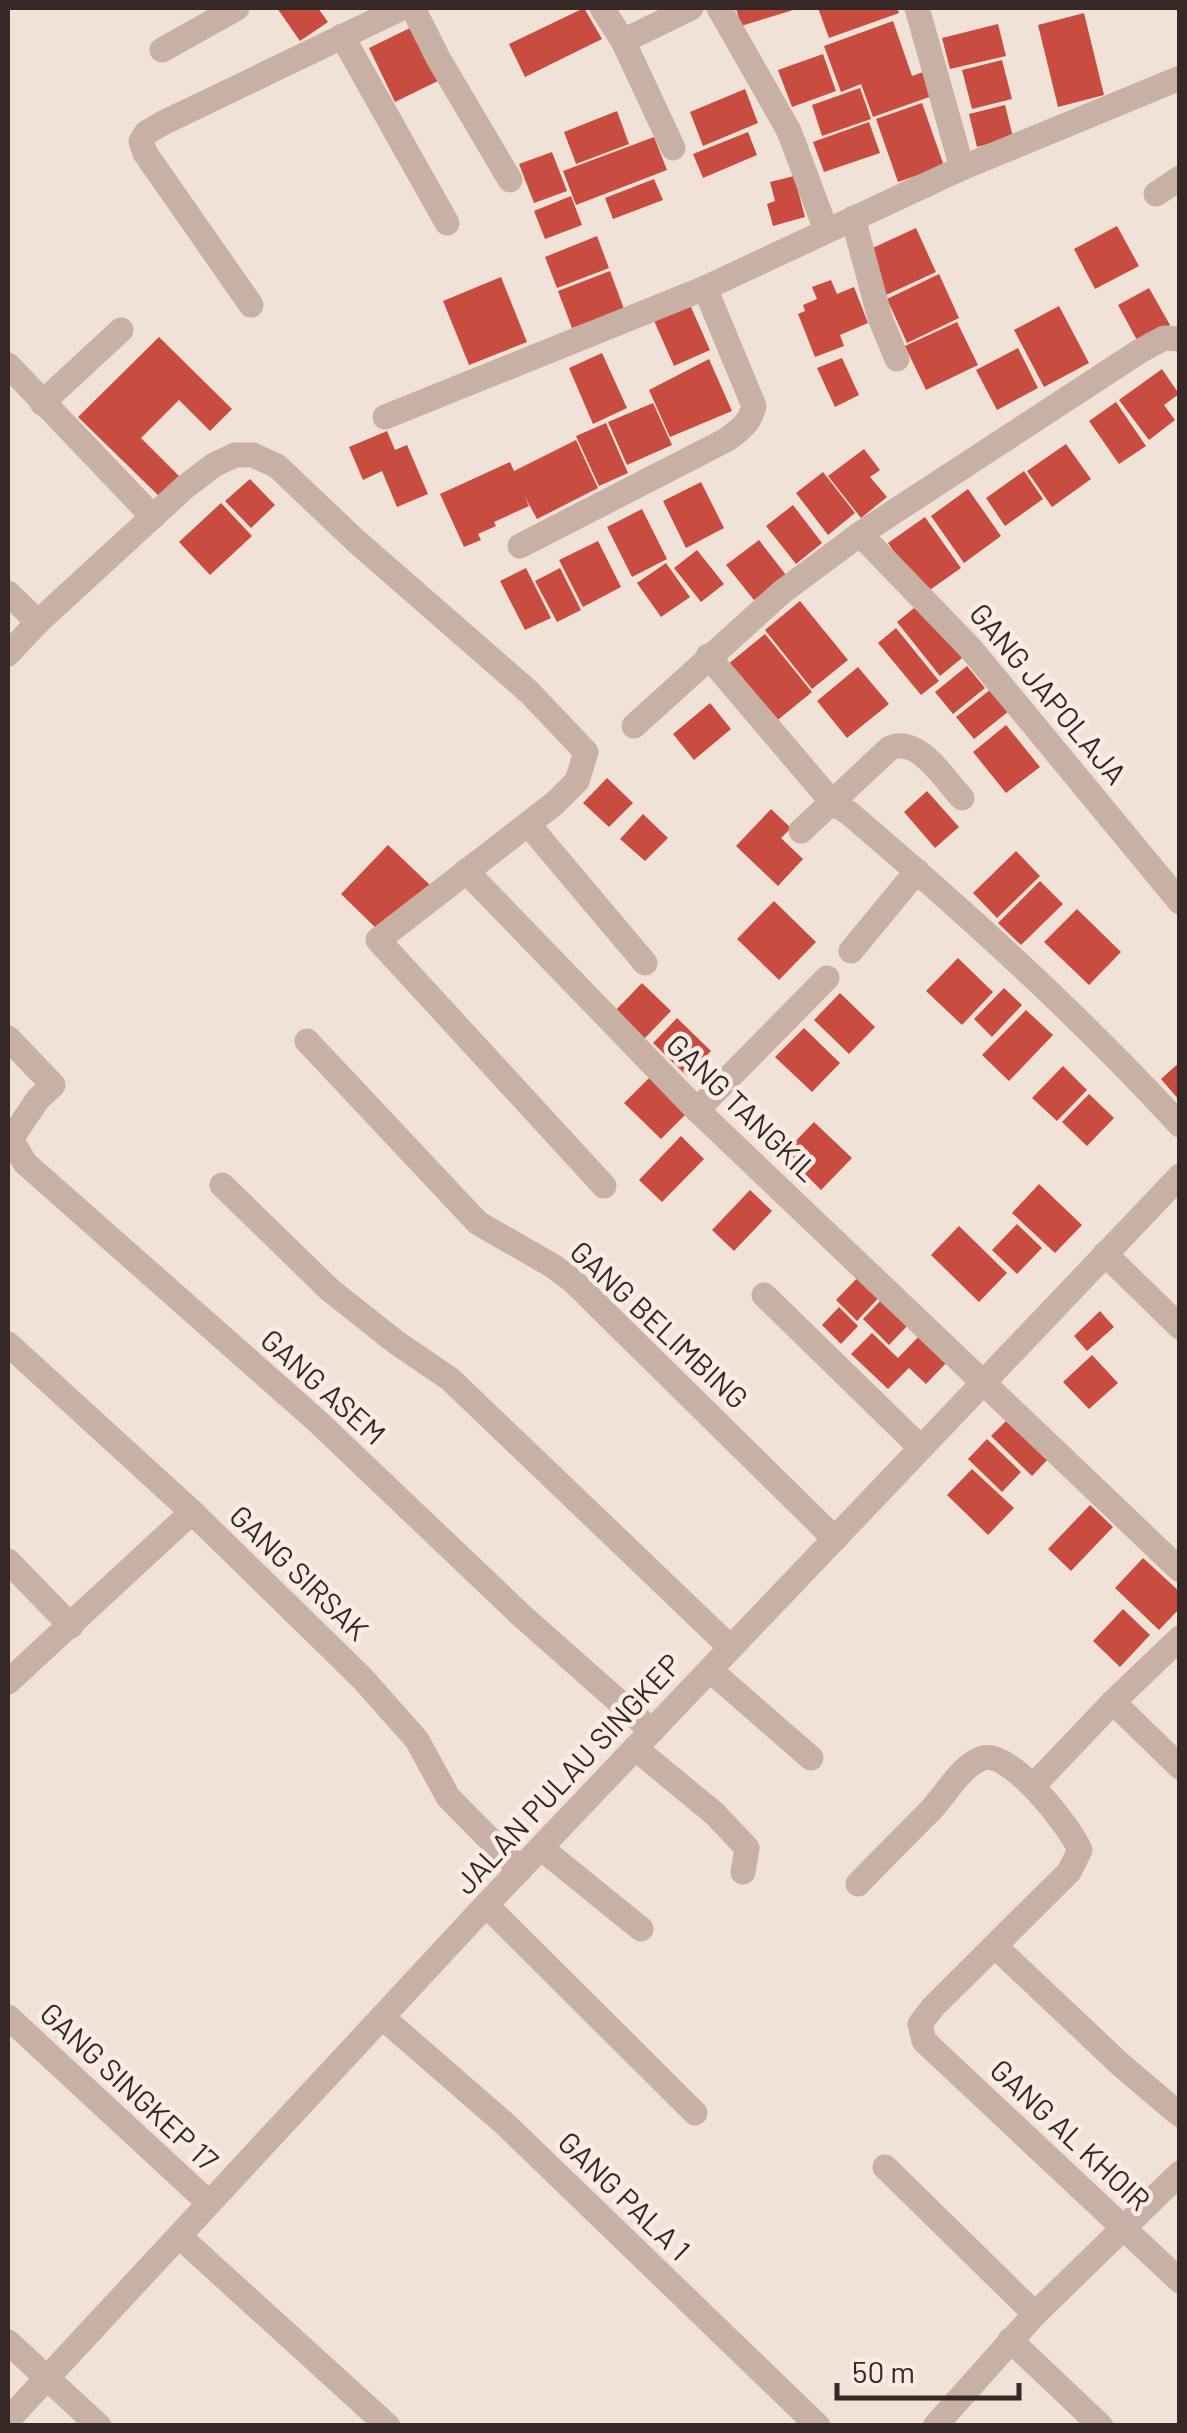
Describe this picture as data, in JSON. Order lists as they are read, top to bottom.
{
  "streets": {
    "street": [
      "GANG JAPOLAJA",
      "GANG TANGKIL",
      "GANG BELIMBING",
      "GANG ASEM",
      "GANG SIRSAK",
      "JALAN PULAU SINGKEP",
      "GANG SINGKEP 17",
      "GANG AL KHOIR",
      "GANG PALA 1"
    ]
  },
  "crossings": [
    ["GANG TANGKIL", "JALAN PULAU SINGKEP"],
    ["GANG BELIMBING", "JALAN PULAU SINGKEP"],
    ["GANG ASEM", "JALAN PULAU SINGKEP"],
    ["GANG SIRSAK", "JALAN PULAU SINGKEP"],
    ["JALAN PULAU SINGKEP", "GANG SINGKEP 17"],
    ["JALAN PULAU SINGKEP", "GANG PALA 1"]
  ],
  "scale_bar": "50 m"
}
